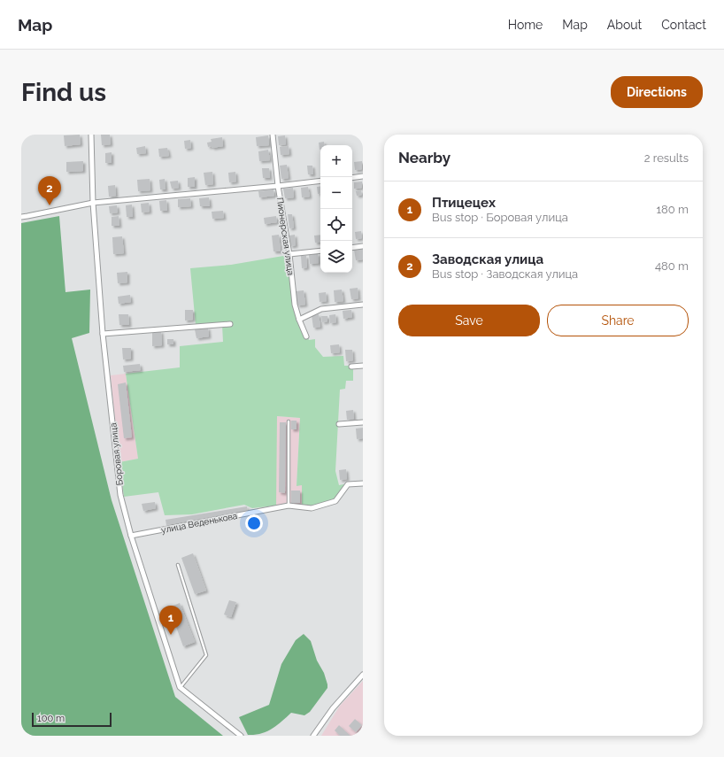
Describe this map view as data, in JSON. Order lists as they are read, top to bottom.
{
  "streets": {
    "street": ["Пионерская улица", "Боровая улица", "улица Веденькова"]
  },
  "crossings": [
    ["Боровая улица", "улица Веденькова"]
  ],
  "scale_bar": "100 m",
  "page": {
    "header": "Map",
    "nav": [
      "Home",
      "Map",
      "About",
      "Contact"
    ],
    "buttons": [
      "Directions",
      ["Save", "Share"]
    ],
    "title": "Find us",
    "heading": ["Nearby", "2 results"],
    "map_buttons": ["+", "−"],
    "pins": ["2", "1"],
    "list": [
      {
        "mark": "1",
        "name": "Птицецех",
        "note": "Bus stop · Боровая улица",
        "value": "180 m"
      },
      {
        "mark": "2",
        "name": "Заводская улица",
        "note": "Bus stop · Заводская улица",
        "value": "480 m"
      }
    ],
    "scale": "100 m"
  }
}
